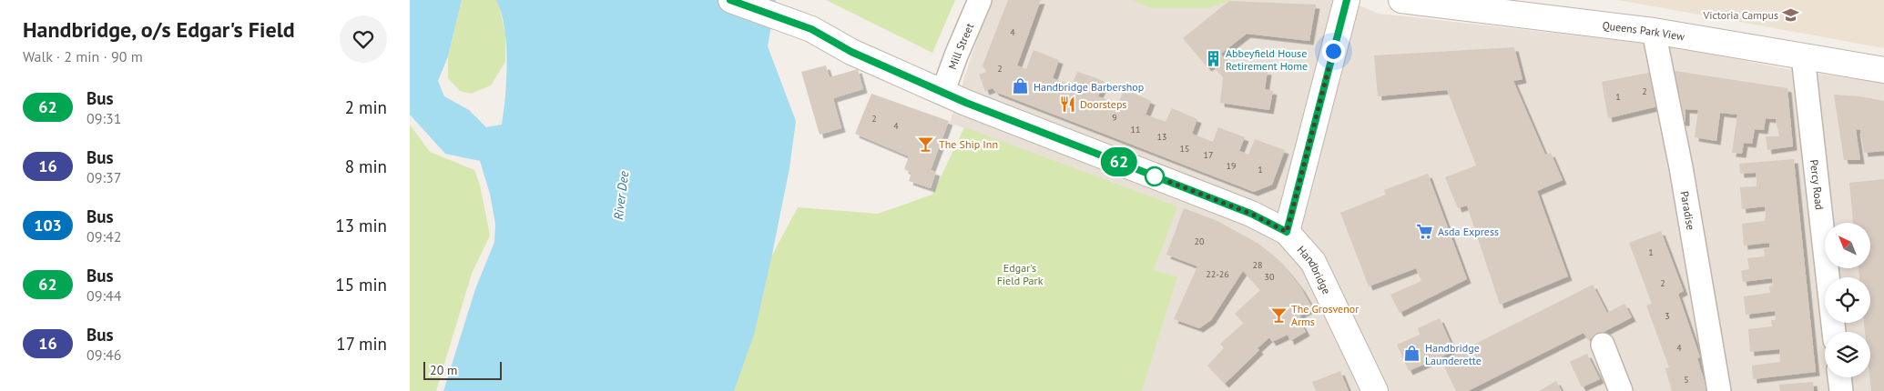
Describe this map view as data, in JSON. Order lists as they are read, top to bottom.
{
  "streets": {
    "street": [
      "Queens Park View",
      "Mill Street",
      "Percy Road",
      "Paradise",
      "Handbridge"
    ]
  },
  "crossings": [
    ["Queens Park View", "Percy Road"],
    ["Queens Park View", "Paradise"],
    ["Mill Street", "Handbridge"]
  ],
  "water": ["River Dee"],
  "parks": ["Edgar's Field Park"],
  "places": {
    "school or university": ["Victoria Campus"],
    "building": ["Abbeyfield House Retirement Home"],
    "shop": ["Handbridge Barbershop", "Handbridge Launderette"],
    "restaurant": ["Doorsteps"],
    "bar": ["The Ship Inn", "The Grosvenor Arms"],
    "supermarket": ["Asda Express"]
  },
  "lines": ["bus line 62"],
  "house_numbers": [
    "4",
    "2",
    "2",
    "1",
    "9",
    "2",
    "4",
    "11",
    "13",
    "15",
    "17",
    "19",
    "1",
    "20",
    "1",
    "28",
    "22-26",
    "30",
    "2",
    "3",
    "4",
    "5"
  ],
  "scale_bar": "20 m",
  "north": "top left",
  "page": {
    "heading": ["Handbridge, o/s Edgar's Field", "Walk · 2 min · 90 m"],
    "on_map": "62",
    "list": [
      {
        "mark": "62",
        "name": "Bus",
        "note": "09:31",
        "value": "2 min"
      },
      {
        "mark": "16",
        "name": "Bus",
        "note": "09:37",
        "value": "8 min"
      },
      {
        "mark": "103",
        "name": "Bus",
        "note": "09:42",
        "value": "13 min"
      },
      {
        "mark": "62",
        "name": "Bus",
        "note": "09:44",
        "value": "15 min"
      },
      {
        "mark": "16",
        "name": "Bus",
        "note": "09:46",
        "value": "17 min"
      }
    ],
    "scale": "20 m"
  }
}
